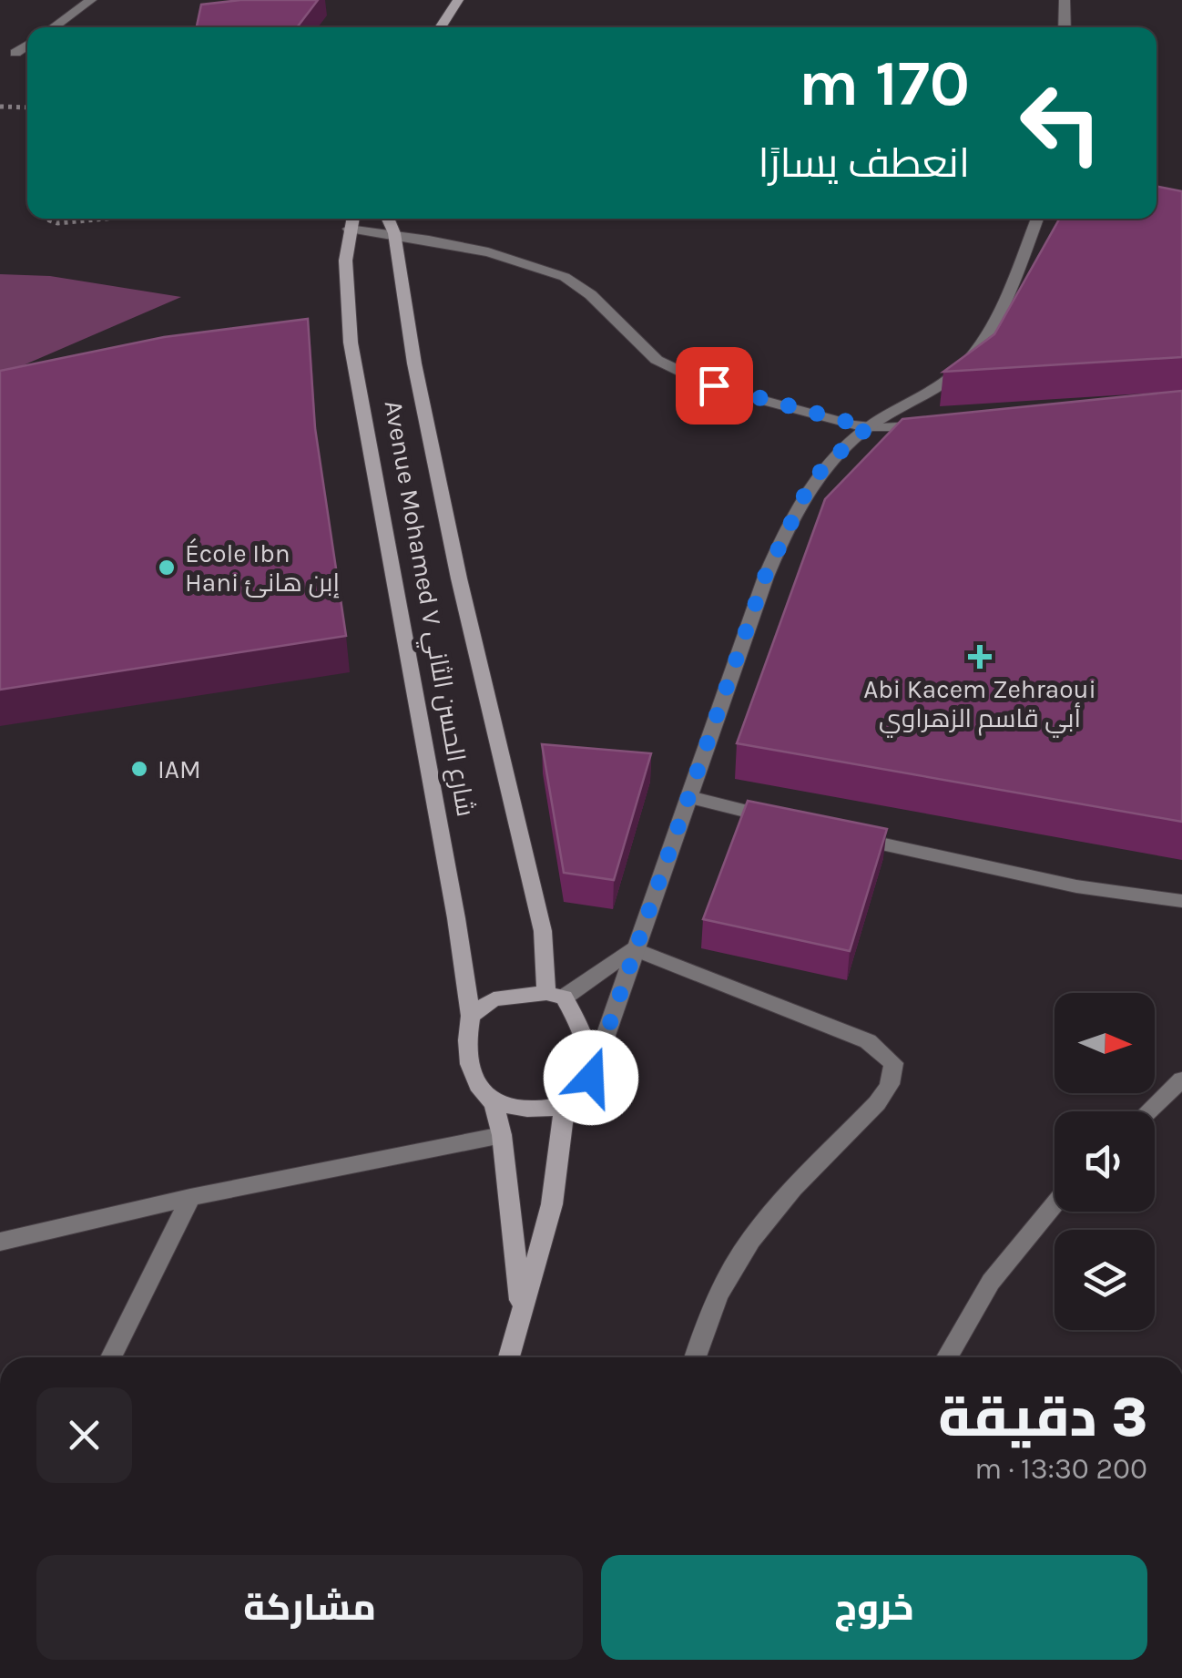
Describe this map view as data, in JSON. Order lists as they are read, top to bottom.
{
  "streets": {
    "main road": ["Avenue Mohamed V شارع الحسن الثاني"]
  },
  "places": {
    "other": ["École Ibn Hani إبن هانئ", "IAM"],
    "health": ["Abi Kacem Zehraoui أبي قاسم الزهراوي"]
  },
  "north": "right",
  "page": {
    "turn": ["170 m", "انعطف يسارًا"],
    "heading": ["3 دقيقة", "200 m · 13:30"],
    "buttons": ["خروج", "مشاركة"]
  }
}
